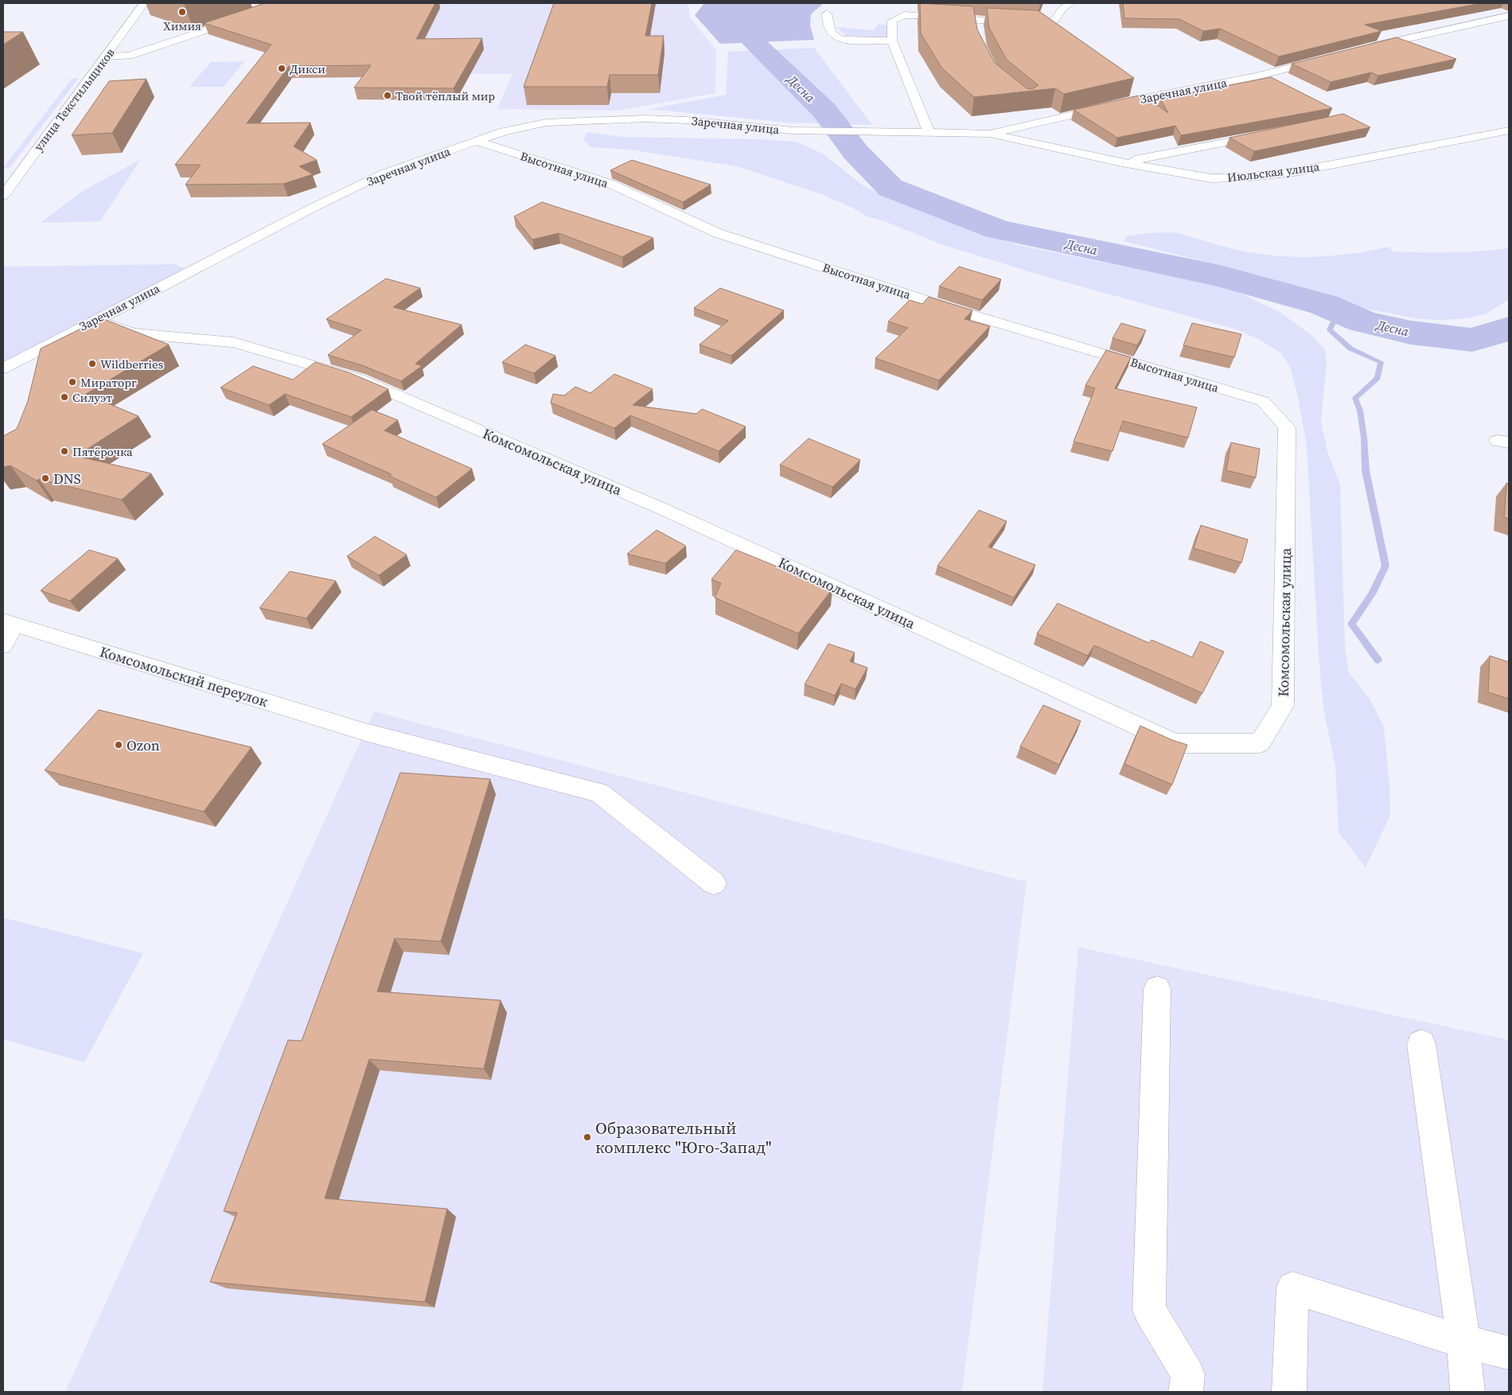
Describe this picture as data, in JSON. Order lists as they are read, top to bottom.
{
  "streets": {
    "street": [
      "Заречная улица",
      "улица Текстильщиков",
      "Высотная улица",
      "Июльская улица",
      "Комсомольская улица",
      "Комсомольский переулок"
    ]
  },
  "crossings": [
    ["Заречная улица", "Высотная улица"],
    ["Заречная улица", "Июльская улица"],
    ["Заречная улица", "Комсомольская улица"],
    ["Высотная улица", "Комсомольская улица"]
  ],
  "water": ["Десна"],
  "places": [
    "Химия",
    "Дикси",
    "Твой тёплый мир",
    "Wildberries",
    "Мираторг",
    "Силуэт",
    "Пятёрочка",
    "DNS",
    "Ozon",
    "Образовательный комплекс \"Юго-Запад\""
  ]
}
